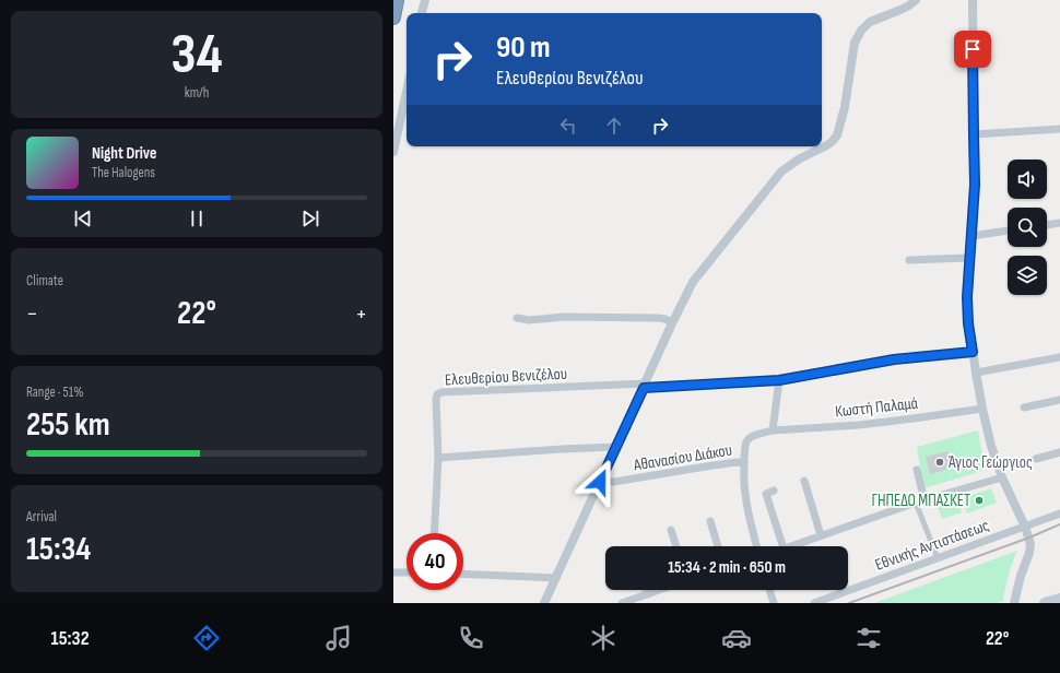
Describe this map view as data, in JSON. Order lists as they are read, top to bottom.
{
  "streets": {
    "street": [
      "Ελευθερίου Βενιζέλου",
      "Κωστή Παλαμά",
      "Αθανασίου Διάκου",
      "Εθνικής Αντιστάσεως"
    ]
  },
  "crossings": [
    ["Κωστή Παλαμά", "Αθανασίου Διάκου"]
  ],
  "places": ["Άγιος Γεώργιος", "ΓΗΠΕΔΟ ΜΠΑΣΚΕΤ"],
  "page": {
    "tile": [
      ["34", "km/h"],
      "Climate",
      ["Range · 51%", "255 km"],
      ["Arrival", "15:34"]
    ],
    "turn": ["90 m", "Ελευθερίου Βενιζέλου"],
    "song": ["Night Drive", "The Halogens"],
    "heat": ["−", "22°", "+"],
    "limit": "40",
    "trip": "15:34 · 2 min · 650 m",
    "tabs": ["15:32", "22°"]
  }
}
